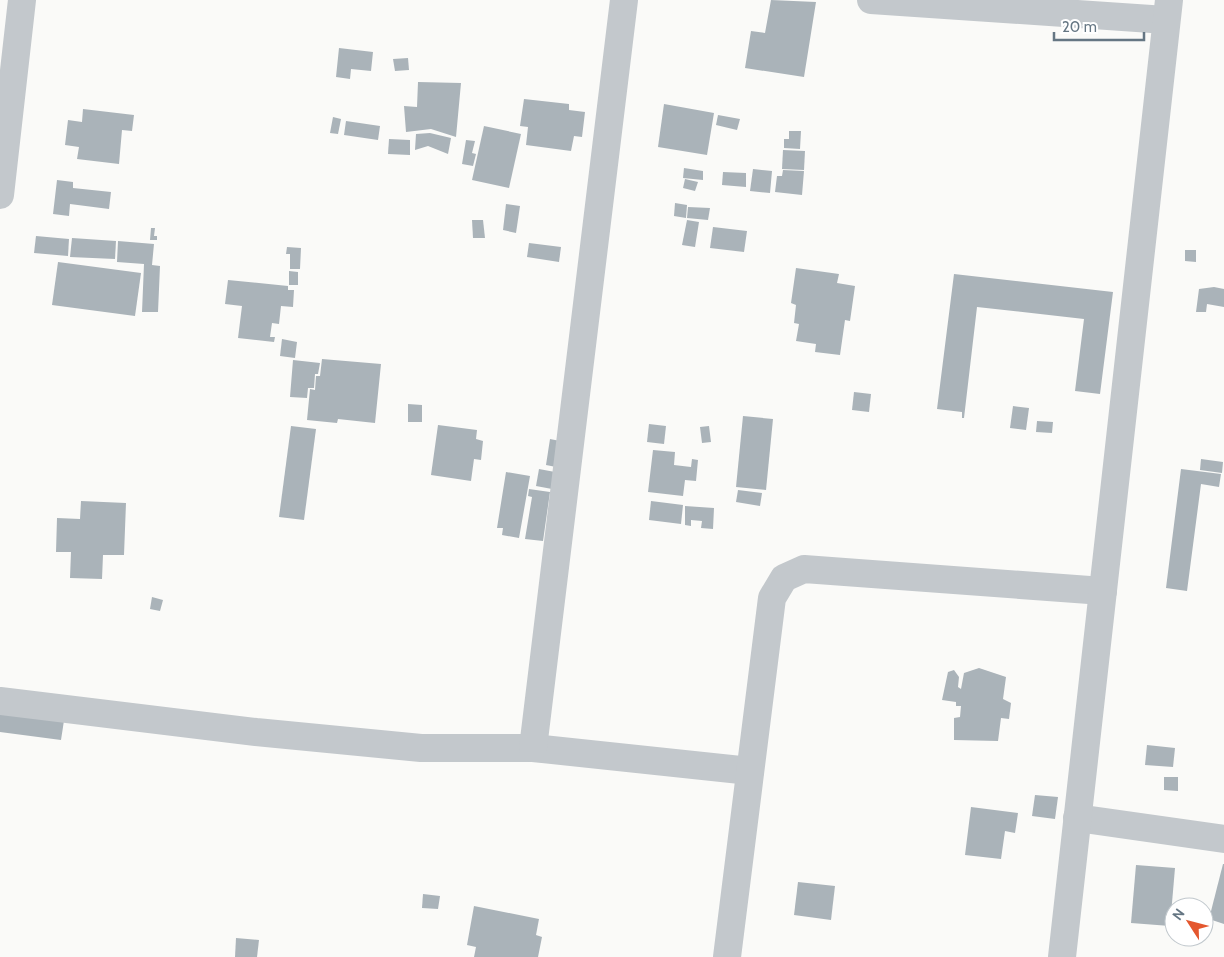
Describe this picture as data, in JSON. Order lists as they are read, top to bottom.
{
  "scale_bar": "20 m",
  "north": "top left"
}
